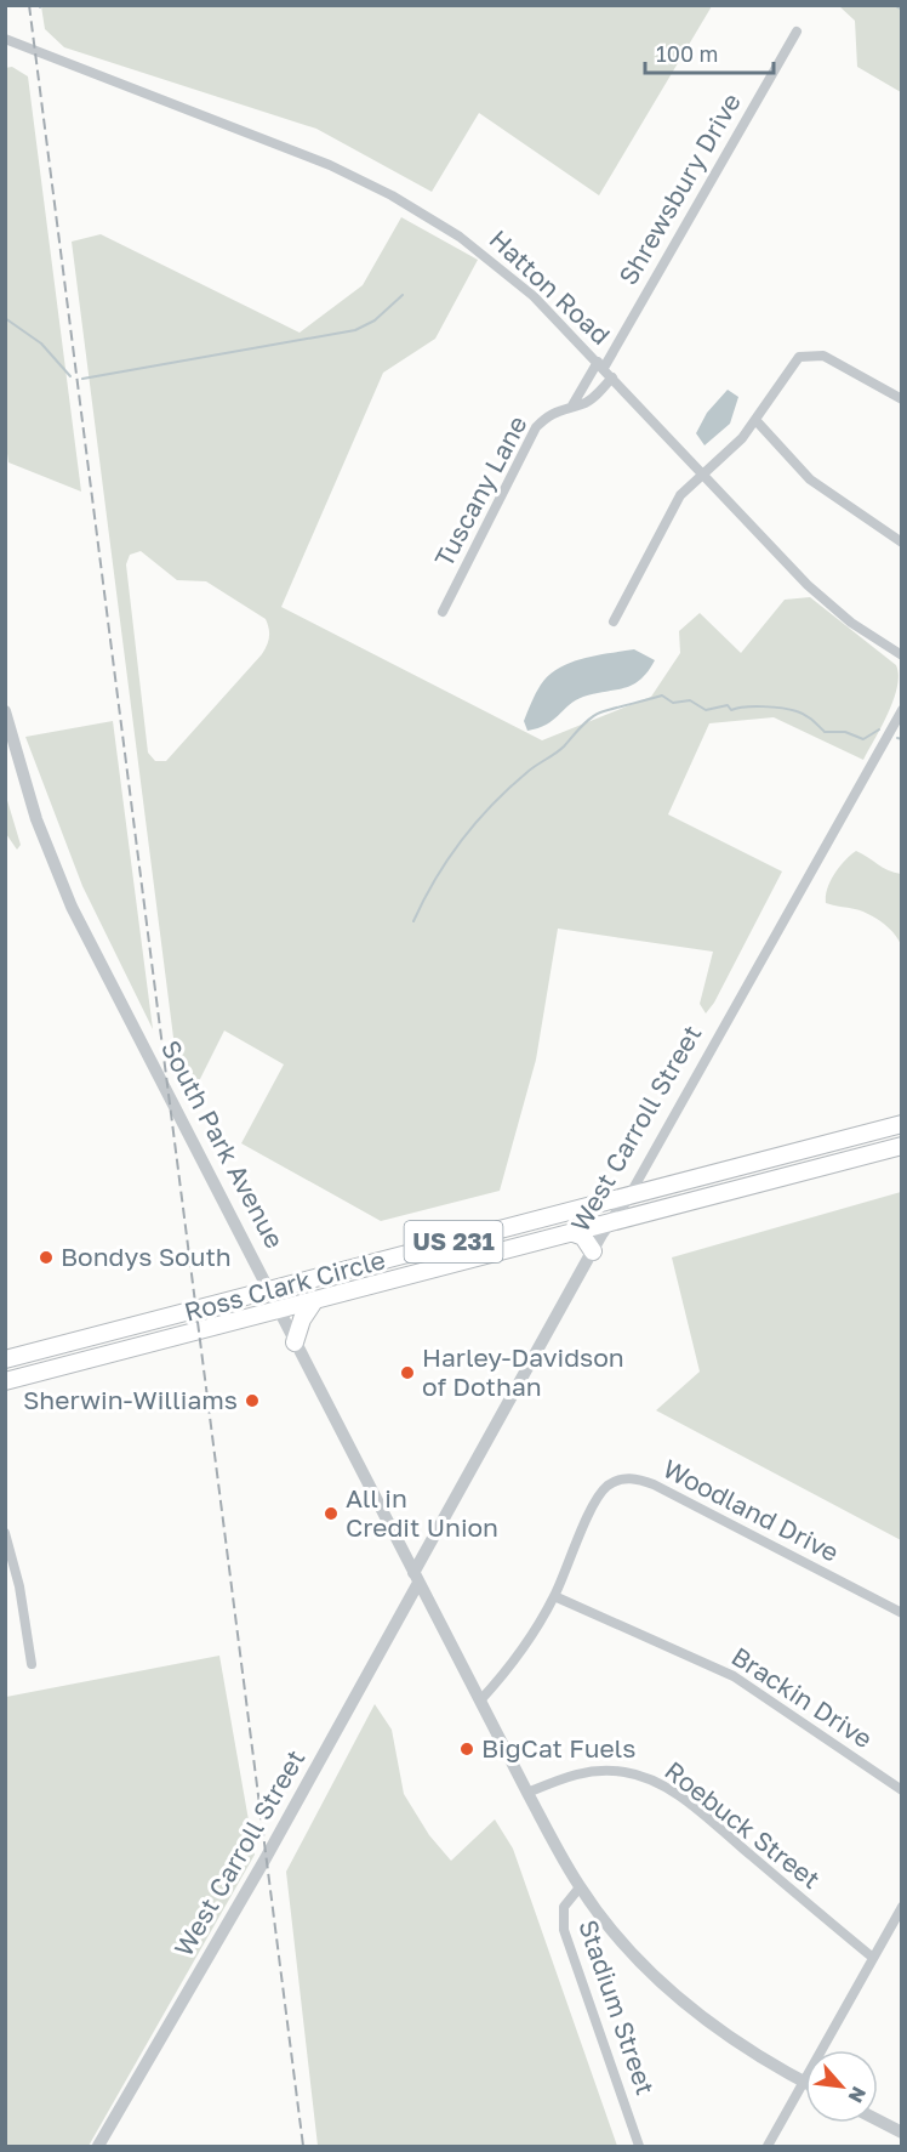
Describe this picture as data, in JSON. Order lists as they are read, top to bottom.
{
  "streets": {
    "highway": ["US 231", "Ross Clark Circle"],
    "street": [
      "Shrewsbury Drive",
      "Hatton Road",
      "Tuscany Lane",
      "West Carroll Street",
      "South Park Avenue",
      "Woodland Drive",
      "Brackin Drive",
      "Roebuck Street",
      "Stadium Street"
    ]
  },
  "crossings": [
    ["Shrewsbury Drive", "Hatton Road"],
    ["Hatton Road", "Tuscany Lane"],
    ["West Carroll Street", "South Park Avenue"],
    ["West Carroll Street", "Ross Clark Circle"],
    ["South Park Avenue", "Ross Clark Circle"],
    ["South Park Avenue", "Woodland Drive"],
    ["South Park Avenue", "Roebuck Street"],
    ["South Park Avenue", "Stadium Street"],
    ["Woodland Drive", "Brackin Drive"]
  ],
  "places": [
    "Bondys South",
    "Harley-Davidson of Dothan",
    "Sherwin-Williams",
    "All in Credit Union",
    "BigCat Fuels"
  ],
  "scale_bar": "100 m",
  "north": "bottom right"
}
